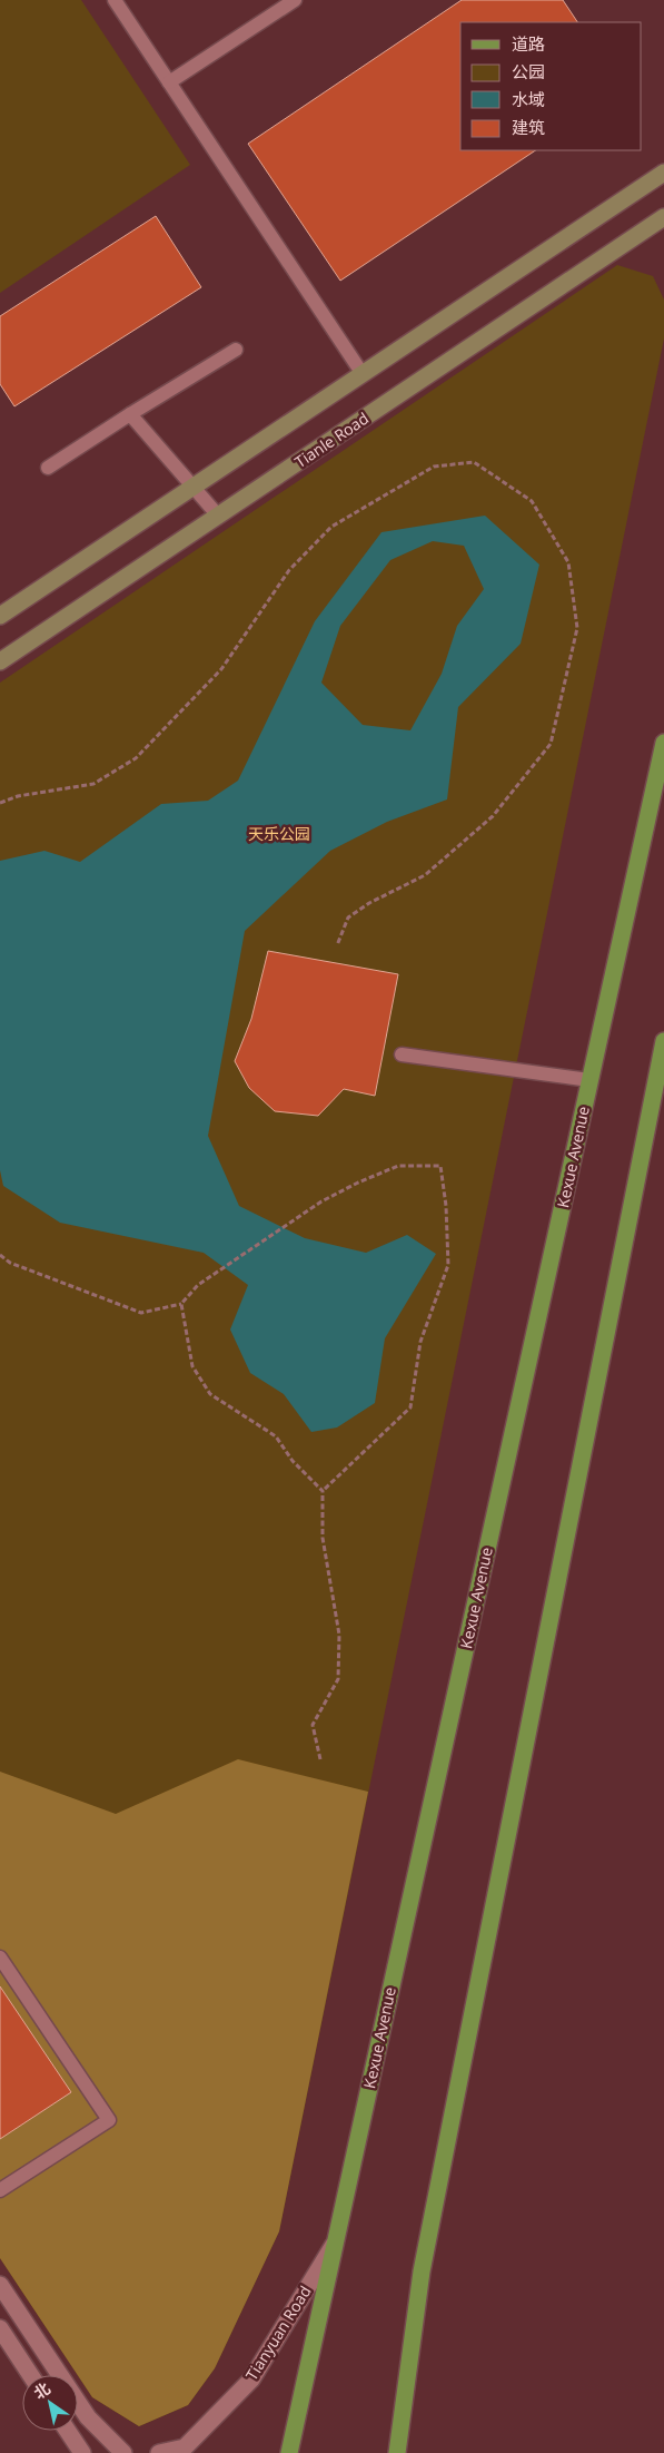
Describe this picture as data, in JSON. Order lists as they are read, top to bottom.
{
  "streets": {
    "main road": ["Kexue Avenue"],
    "street": ["Tianle Road", "Tianyuan Road"]
  },
  "crossings": [
    ["Kexue Avenue", "Tianyuan Road"]
  ],
  "parks": ["天乐公园"],
  "legend": [
    "道路",
    "公园",
    "水域",
    "建筑"
  ],
  "north": "top left"
}
